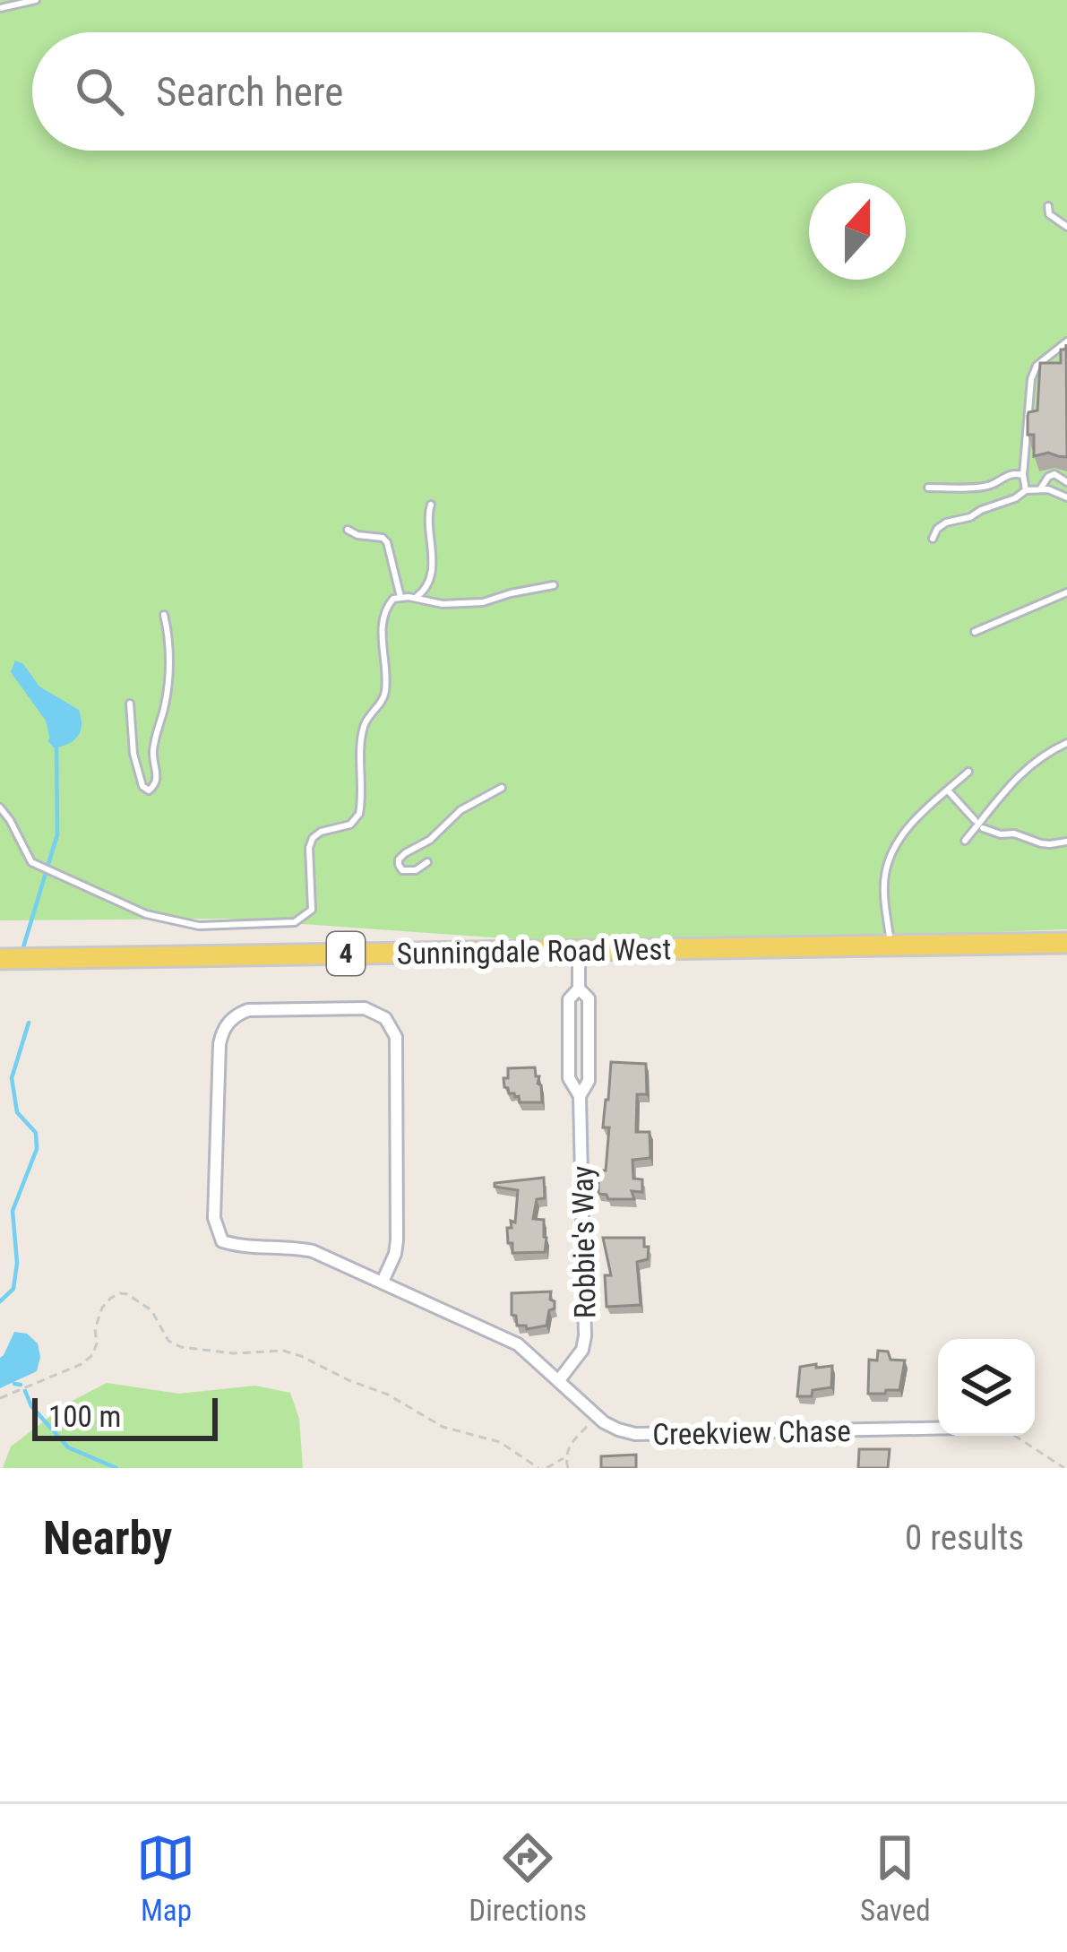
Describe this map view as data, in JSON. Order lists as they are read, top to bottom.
{
  "streets": {
    "main road": ["Sunningdale Road West", "4"],
    "street": ["Robbie's Way", "Creekview Chase"]
  },
  "crossings": [
    ["Sunningdale Road West", "Robbie's Way"],
    ["Robbie's Way", "Creekview Chase"]
  ],
  "scale_bar": "100 m",
  "north": "top",
  "page": {
    "search": "Search here",
    "scale": "100 m",
    "heading": ["Nearby", "0 results"],
    "nav": ["Map", "Directions", "Saved"]
  }
}
